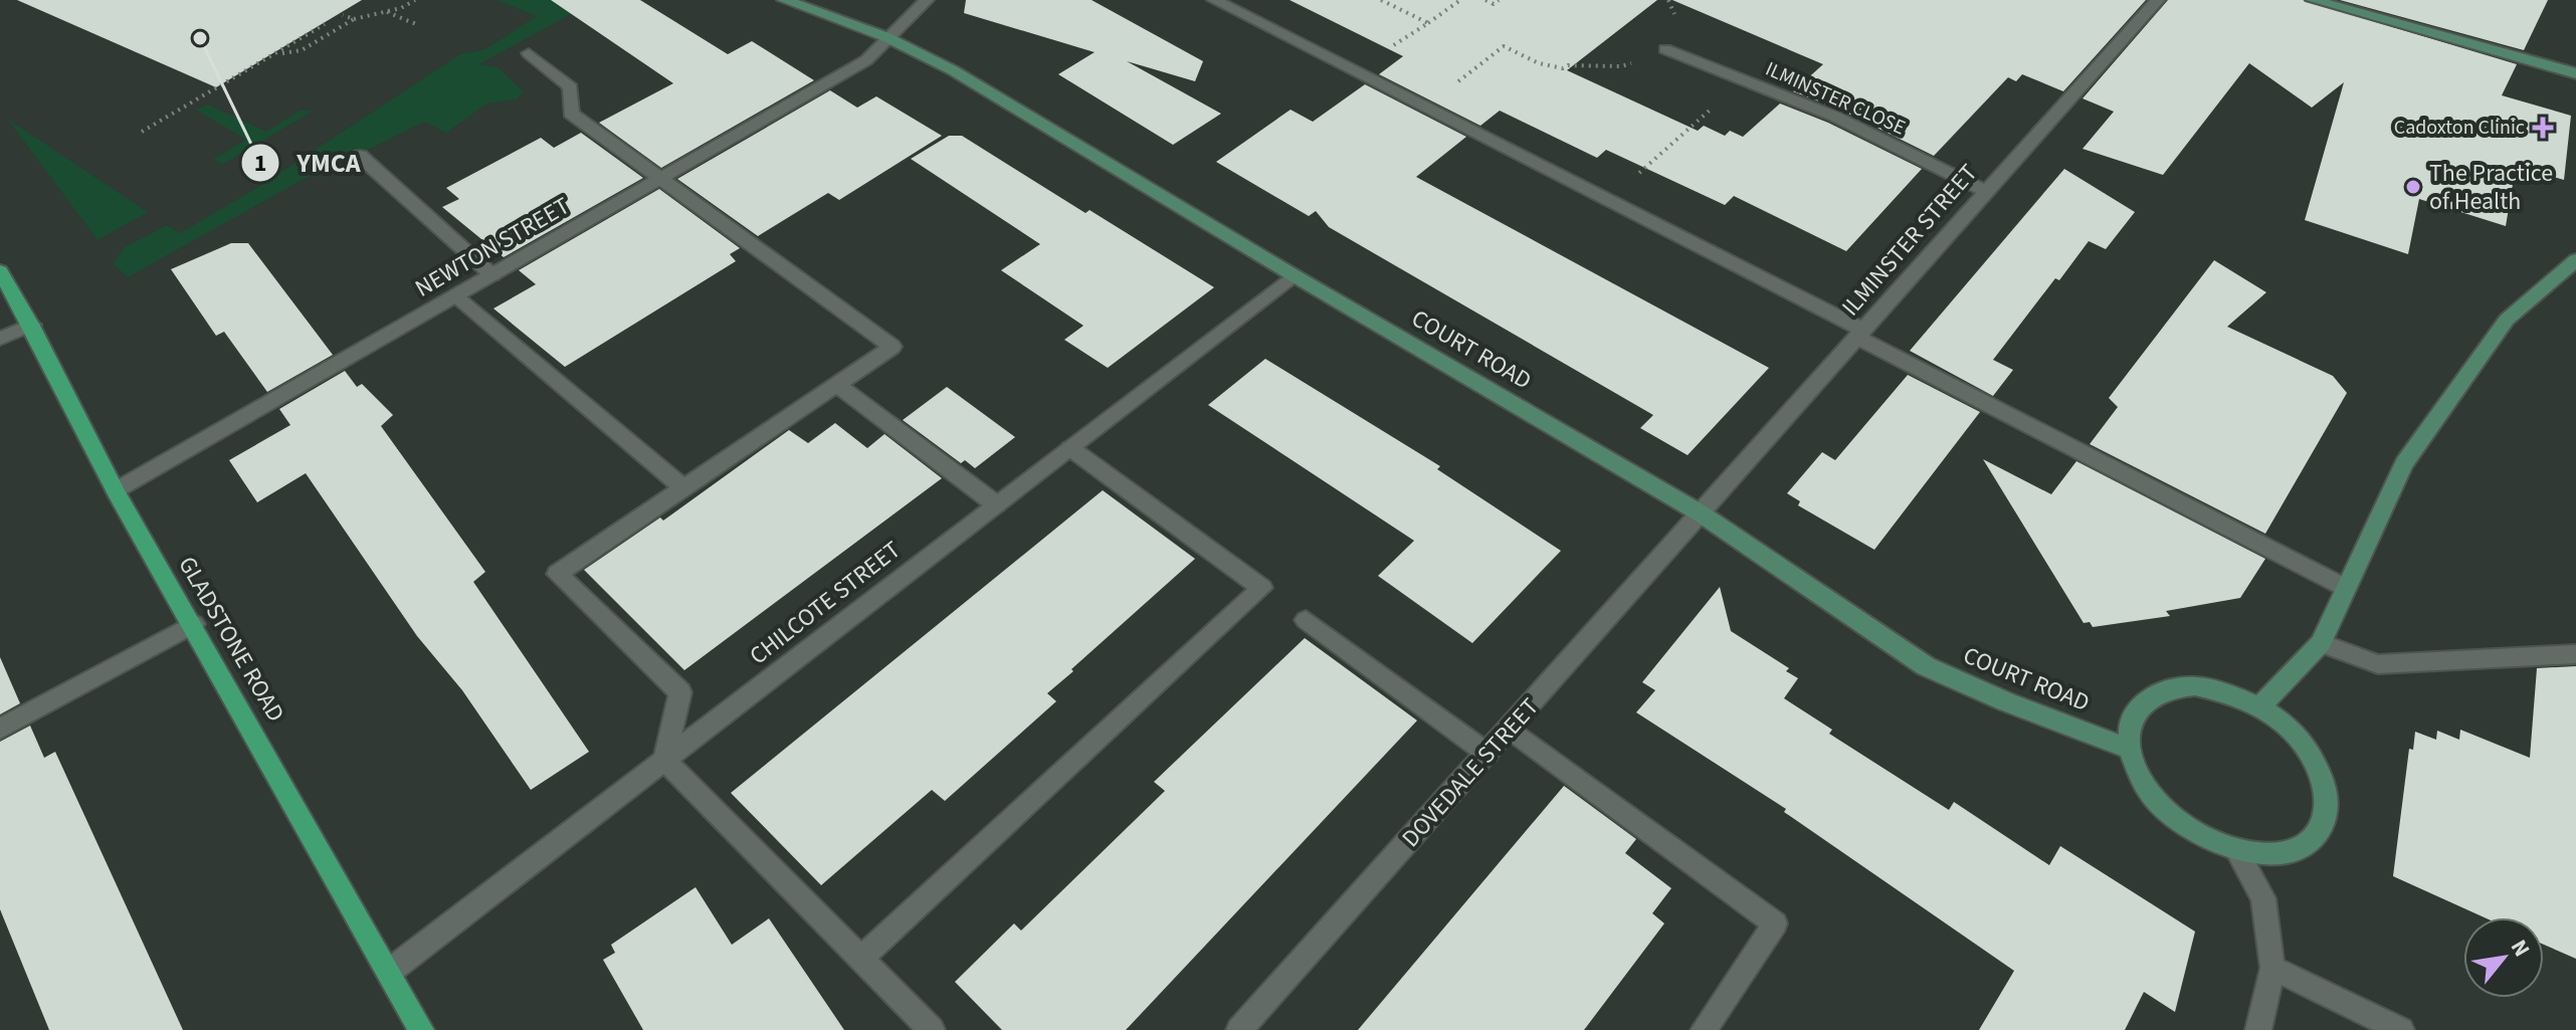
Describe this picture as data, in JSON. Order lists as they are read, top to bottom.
{
  "streets": {
    "main road": ["GLADSTONE ROAD"],
    "street": [
      "ILMINSTER CLOSE",
      "ILMINSTER STREET",
      "NEWTON STREET",
      "COURT ROAD",
      "CHILCOTE STREET",
      "DOVEDALE STREET"
    ]
  },
  "crossings": [
    ["ILMINSTER CLOSE", "ILMINSTER STREET"],
    ["ILMINSTER STREET", "COURT ROAD"],
    ["ILMINSTER STREET", "DOVEDALE STREET"],
    ["NEWTON STREET", "COURT ROAD"],
    ["NEWTON STREET", "GLADSTONE ROAD"],
    ["COURT ROAD", "CHILCOTE STREET"],
    ["COURT ROAD", "DOVEDALE STREET"],
    ["CHILCOTE STREET", "GLADSTONE ROAD"]
  ],
  "places": {
    "other": ["YMCA", "The Practice of Health"],
    "health": ["Cadoxton Clinic"]
  },
  "north": "top right"
}
